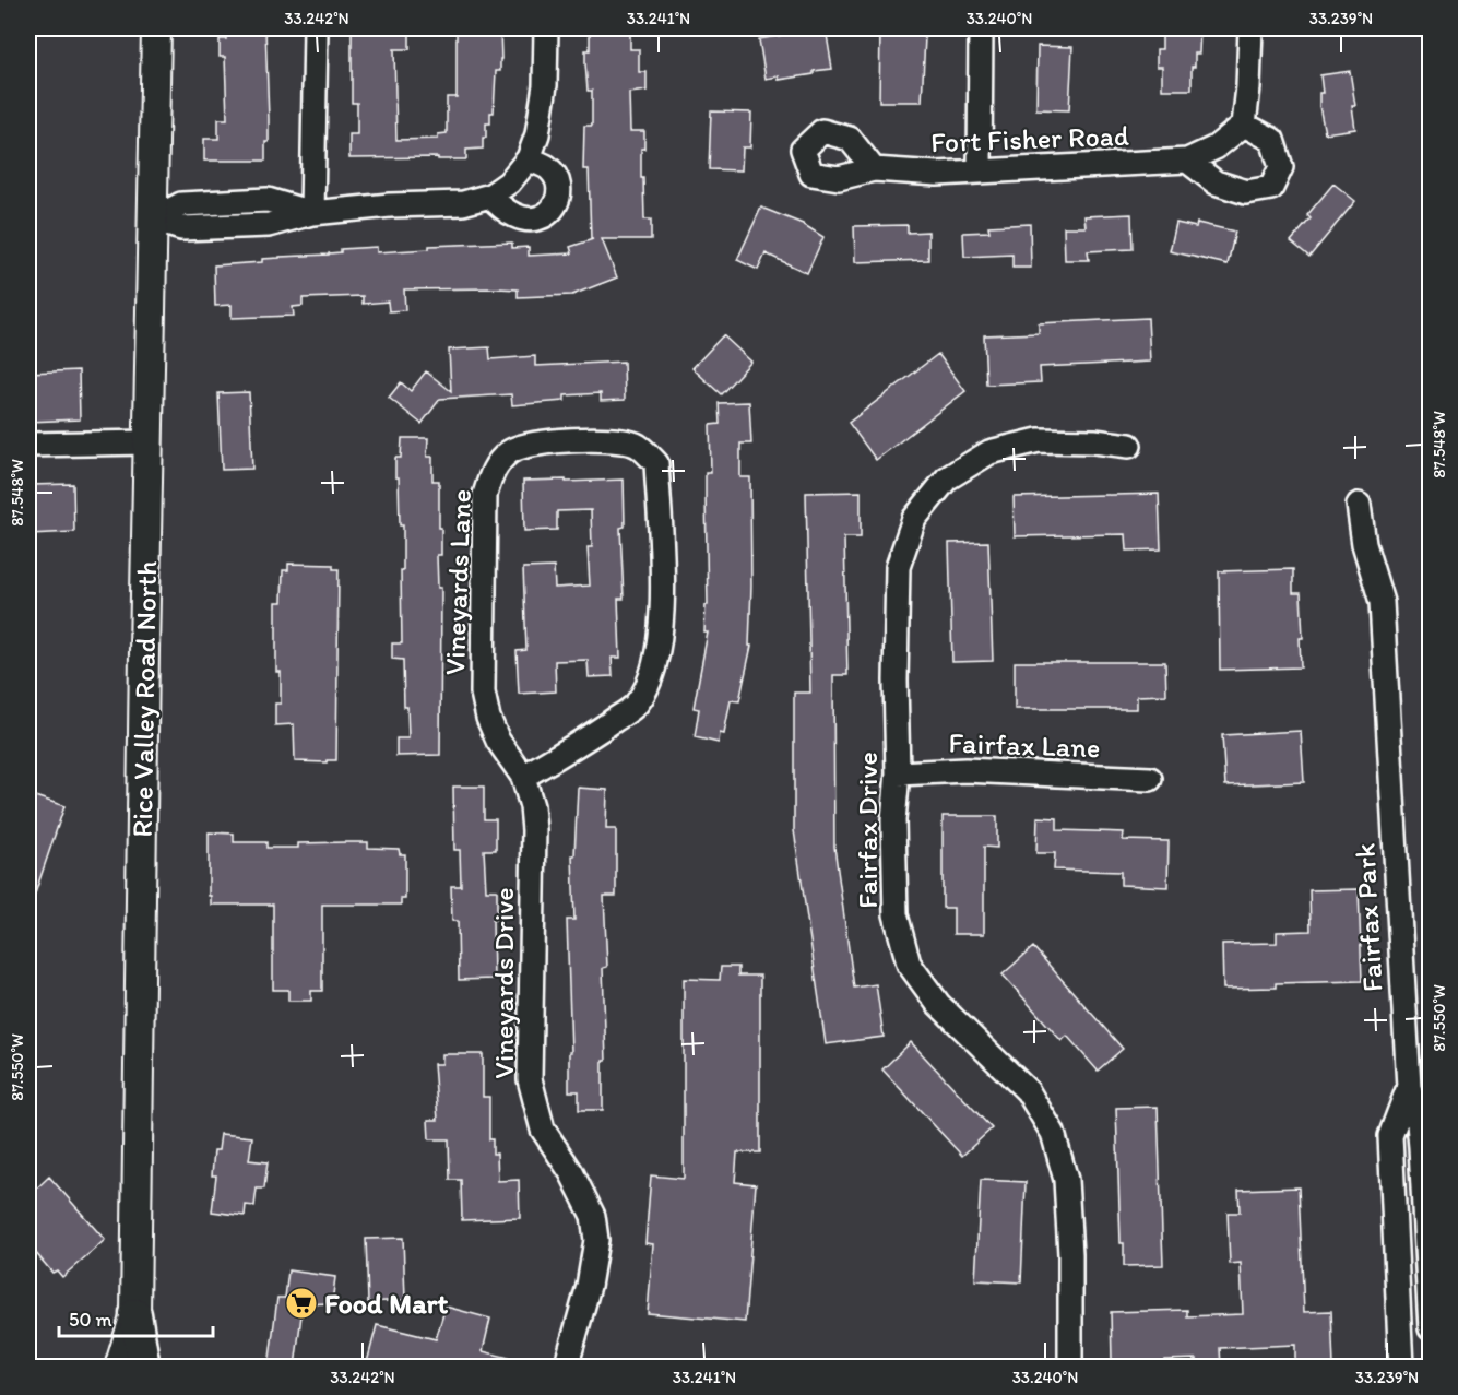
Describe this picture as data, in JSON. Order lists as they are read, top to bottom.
{
  "streets": {
    "street": [
      "Fort Fisher Road",
      "Vineyards Lane",
      "Rice Valley Road North",
      "Fairfax Lane",
      "Fairfax Drive",
      "Fairfax Park",
      "Vineyards Drive"
    ]
  },
  "crossings": [
    ["Vineyards Lane", "Vineyards Drive"],
    ["Fairfax Lane", "Fairfax Drive"]
  ],
  "places": {
    "supermarket": ["Food Mart"]
  },
  "scale_bar": "50 m",
  "coordinates": [
    "33.242°N",
    "33.241°N",
    "33.240°N",
    "33.239°N",
    "87.548°W",
    "87.550°W"
  ]
}
